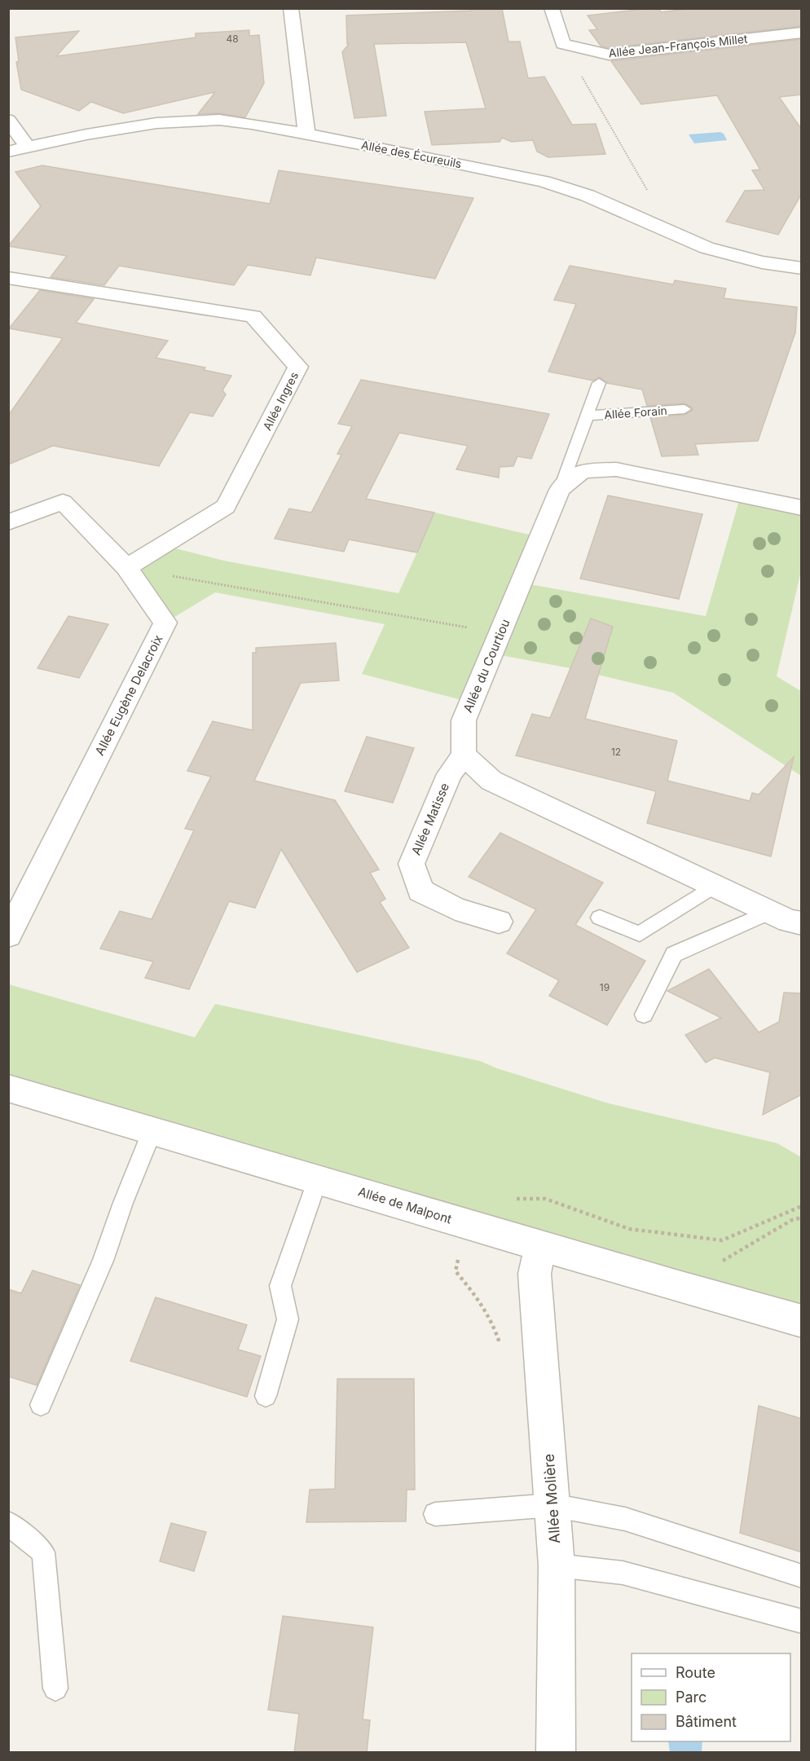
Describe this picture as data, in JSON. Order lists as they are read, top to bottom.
{
  "streets": {
    "street": [
      "Allée Jean-François Millet",
      "Allée des Écureuils",
      "Allée Ingres",
      "Allée du Courtiou",
      "Allée Eugène Delacroix",
      "Allée Matisse",
      "Allée de Malpont",
      "Allée Molière"
    ],
    "lane": ["Allée Forain"]
  },
  "crossings": [
    ["Allée Ingres", "Allée Eugène Delacroix"],
    ["Allée Forain", "Allée du Courtiou"],
    ["Allée du Courtiou", "Allée Matisse"],
    ["Allée de Malpont", "Allée Molière"]
  ],
  "house_numbers": ["48", "12", "19"],
  "legend": ["Route", "Parc", "Bâtiment"]
}
